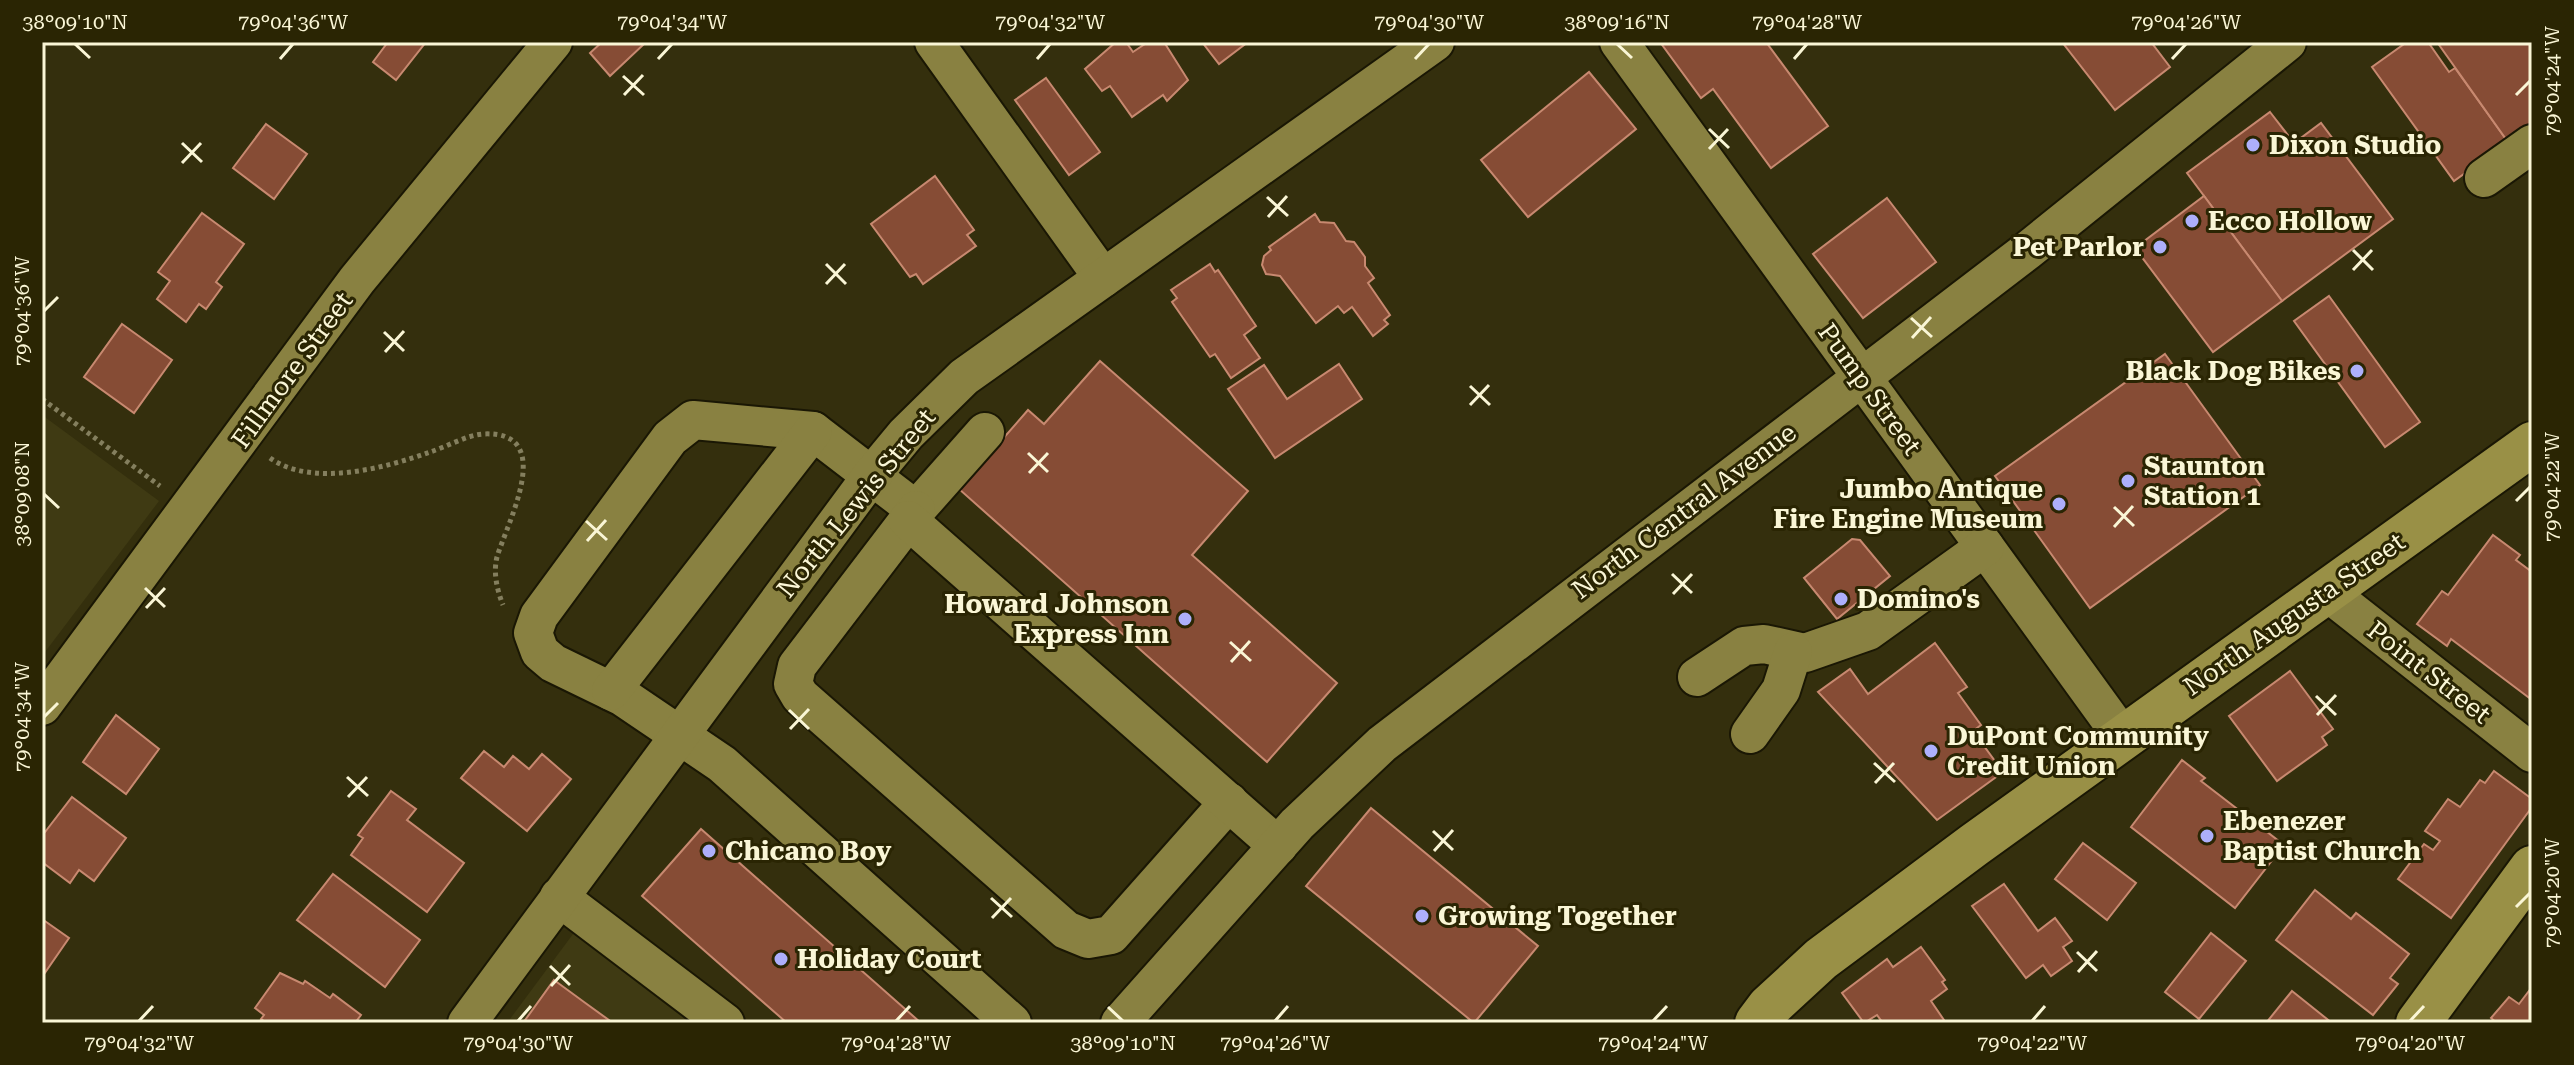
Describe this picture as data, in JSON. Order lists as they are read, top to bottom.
{
  "streets": {
    "main road": ["North Augusta Street"],
    "street": [
      "Fillmore Street",
      "Pump Street",
      "North Lewis Street",
      "North Central Avenue",
      "Point Street"
    ]
  },
  "crossings": [
    ["Pump Street", "North Central Avenue"],
    ["Pump Street", "North Augusta Street"],
    ["North Augusta Street", "Point Street"]
  ],
  "places": [
    "Dixon Studio",
    "Ecco Hollow",
    "Pet Parlor",
    "Black Dog Bikes",
    "Staunton Station 1",
    "Jumbo Antique Fire Engine Museum",
    "Domino's",
    "Howard Johnson Express Inn",
    "DuPont Community Credit Union",
    "Ebenezer Baptist Church",
    "Chicano Boy",
    "Growing Together",
    "Holiday Court"
  ],
  "coordinates": [
    "38°09'10\"N",
    "79°04'36\"W",
    "79°04'34\"W",
    "79°04'32\"W",
    "79°04'30\"W",
    "38°09'16\"N",
    "79°04'28\"W",
    "79°04'26\"W",
    "79°04'24\"W",
    "79°04'22\"W",
    "38°09'08\"N",
    "79°04'20\"W"
  ]
}
